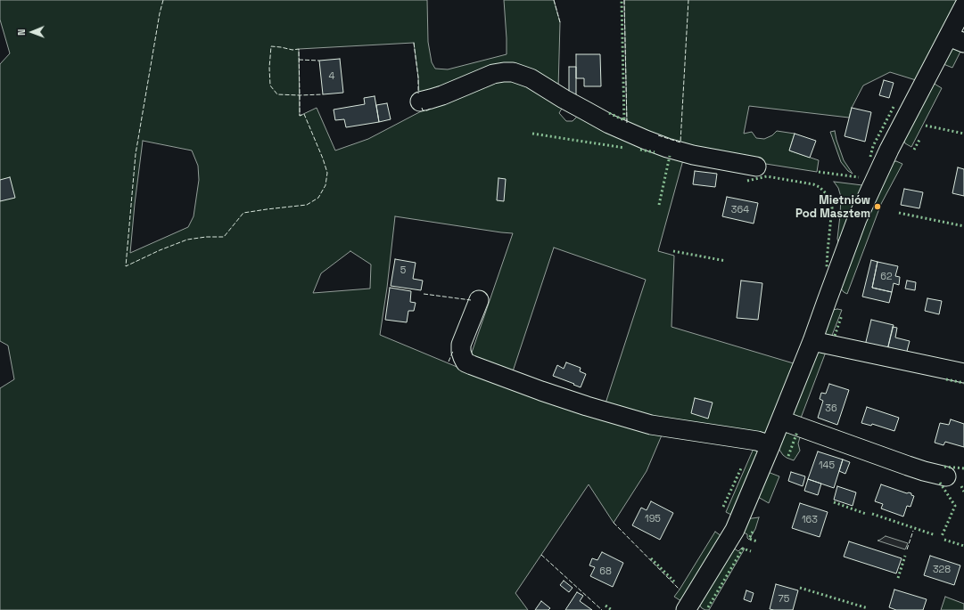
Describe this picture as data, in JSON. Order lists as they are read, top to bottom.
{
  "places": ["Mietniów Pod Masztem"],
  "house_numbers": [
    "4",
    "364",
    "5",
    "62",
    "36",
    "145",
    "195",
    "163",
    "328",
    "68",
    "75"
  ],
  "north": "left"
}
